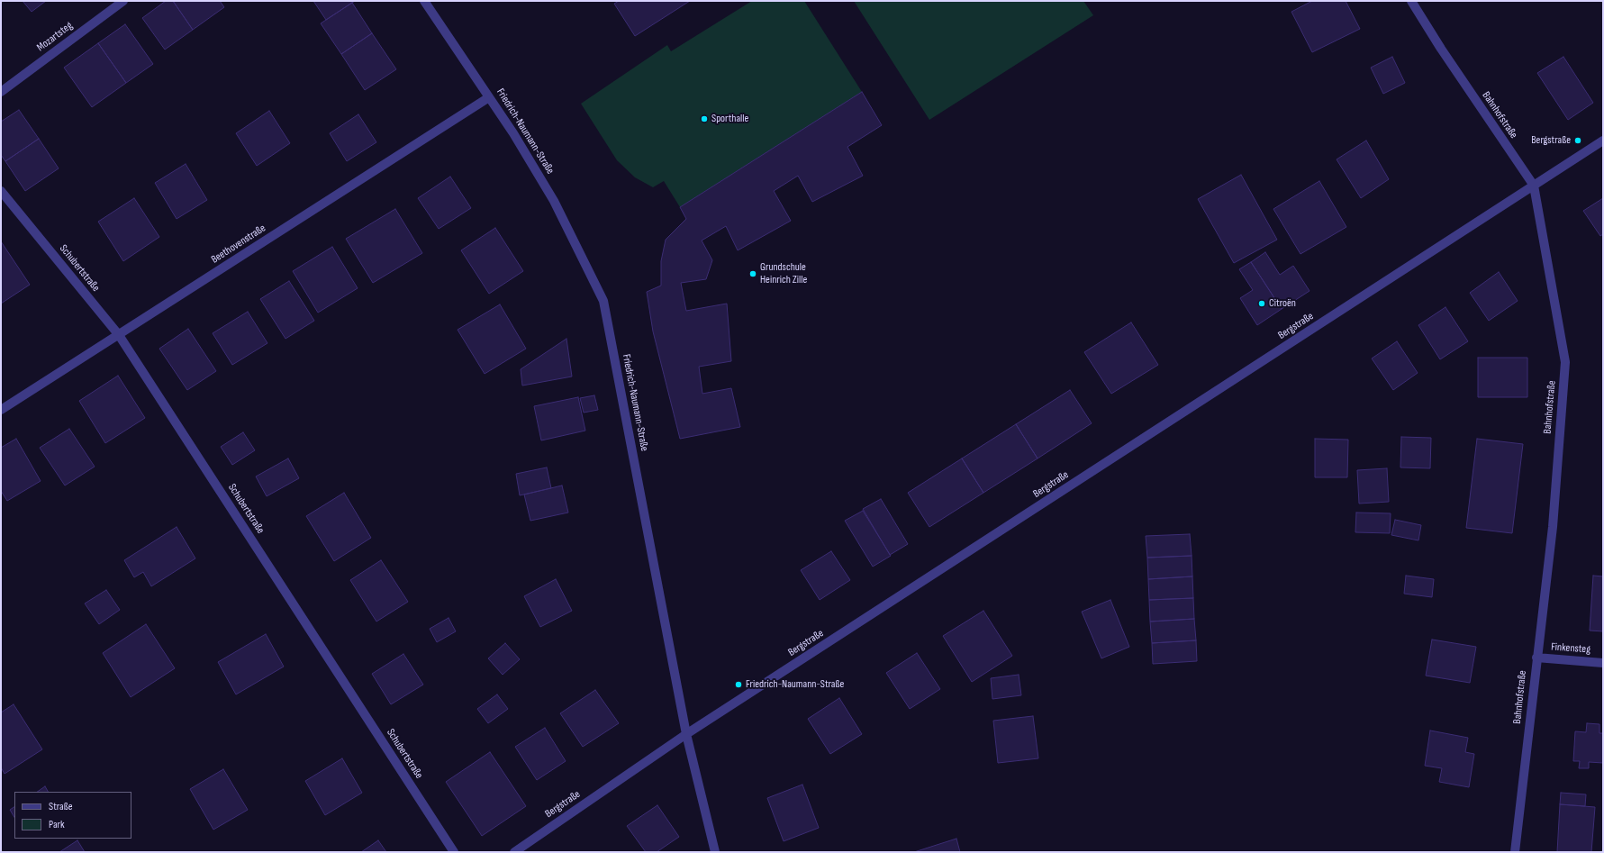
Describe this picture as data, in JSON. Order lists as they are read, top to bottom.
{
  "streets": {
    "street": [
      "Mozartsteg",
      "Bahnhofstraße",
      "Friedrich-Naumann-Straße",
      "Beethovenstraße",
      "Schubertstraße",
      "Bergstraße",
      "Finkensteg"
    ]
  },
  "crossings": [
    ["Bahnhofstraße", "Bergstraße"],
    ["Bahnhofstraße", "Finkensteg"],
    ["Friedrich-Naumann-Straße", "Beethovenstraße"],
    ["Friedrich-Naumann-Straße", "Bergstraße"],
    ["Beethovenstraße", "Schubertstraße"]
  ],
  "places": [
    "Sporthalle",
    "Bergstraße",
    "Grundschule Heinrich Zille",
    "Citroën",
    "Friedrich-Naumann-Straße"
  ],
  "legend": ["Straße", "Park"]
}
